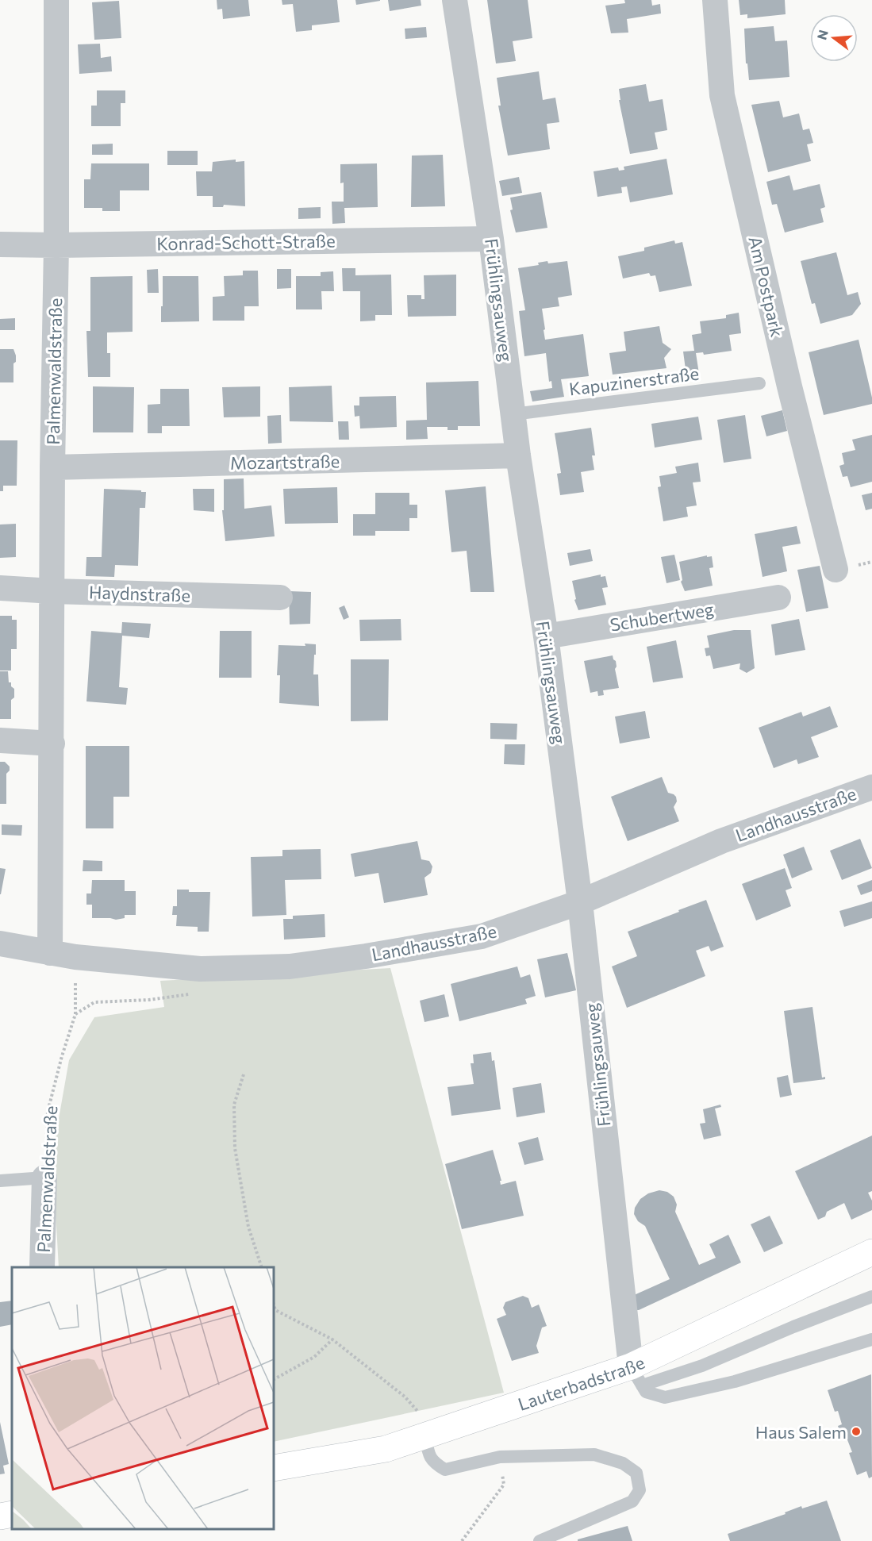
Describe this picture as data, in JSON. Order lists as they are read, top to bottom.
{
  "streets": {
    "main road": ["Lauterbadstraße"],
    "street": [
      "Konrad-Schott-Straße",
      "Am Postpark",
      "Frühlingsauweg",
      "Palmenwaldstraße",
      "Mozartstraße",
      "Haydnstraße",
      "Schubertweg",
      "Landhausstraße"
    ],
    "lane": ["Kapuzinerstraße"]
  },
  "crossings": [
    ["Konrad-Schott-Straße", "Frühlingsauweg"],
    ["Konrad-Schott-Straße", "Palmenwaldstraße"],
    ["Frühlingsauweg", "Kapuzinerstraße"],
    ["Frühlingsauweg", "Mozartstraße"],
    ["Frühlingsauweg", "Schubertweg"],
    ["Frühlingsauweg", "Landhausstraße"],
    ["Frühlingsauweg", "Lauterbadstraße"],
    ["Palmenwaldstraße", "Mozartstraße"],
    ["Palmenwaldstraße", "Haydnstraße"],
    ["Palmenwaldstraße", "Landhausstraße"]
  ],
  "places": ["Haus Salem"],
  "north": "left"
}
